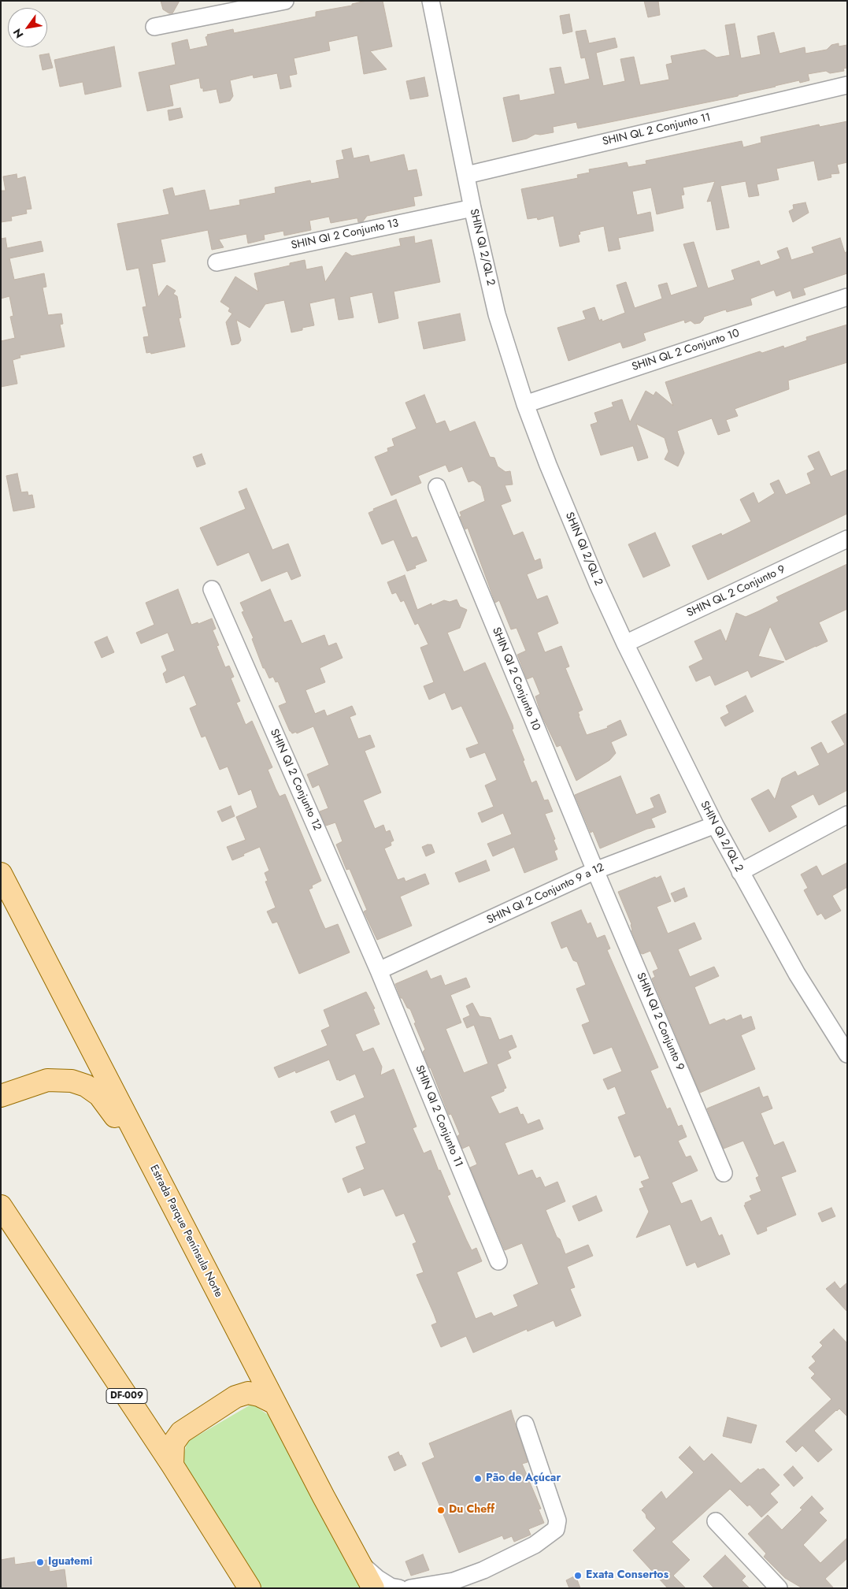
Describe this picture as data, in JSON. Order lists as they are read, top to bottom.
{
  "streets": {
    "main road": ["Estrada Parque Península Norte", "DF-009"],
    "street": [
      "SHIN QL 2 Conjunto 11",
      "SHIN QI 2 Conjunto 13",
      "SHIN QI 2/QL 2",
      "SHIN QL 2 Conjunto 10",
      "SHIN QL 2 Conjunto 9",
      "SHIN QI 2 Conjunto 10",
      "SHIN QI 2 Conjunto 12",
      "SHIN QI 2 Conjunto 9 a 12",
      "SHIN QI 2 Conjunto 9",
      "SHIN QI 2 Conjunto 11"
    ]
  },
  "crossings": [
    ["SHIN QL 2 Conjunto 11", "SHIN QI 2/QL 2"],
    ["SHIN QI 2 Conjunto 13", "SHIN QI 2/QL 2"],
    ["SHIN QI 2/QL 2", "SHIN QL 2 Conjunto 10"],
    ["SHIN QI 2/QL 2", "SHIN QL 2 Conjunto 9"],
    ["SHIN QI 2/QL 2", "SHIN QI 2 Conjunto 9 a 12"],
    ["SHIN QI 2 Conjunto 10", "SHIN QI 2 Conjunto 9 a 12"],
    ["SHIN QI 2 Conjunto 10", "SHIN QI 2 Conjunto 9"],
    ["SHIN QI 2 Conjunto 12", "SHIN QI 2 Conjunto 9 a 12"],
    ["SHIN QI 2 Conjunto 12", "SHIN QI 2 Conjunto 11"],
    ["SHIN QI 2 Conjunto 9 a 12", "SHIN QI 2 Conjunto 9"],
    ["SHIN QI 2 Conjunto 9 a 12", "SHIN QI 2 Conjunto 11"]
  ],
  "places": [
    "Pão de Açúcar",
    "Du Cheff",
    "Iguatemi",
    "Exata Consertos"
  ],
  "north": "bottom left"
}
